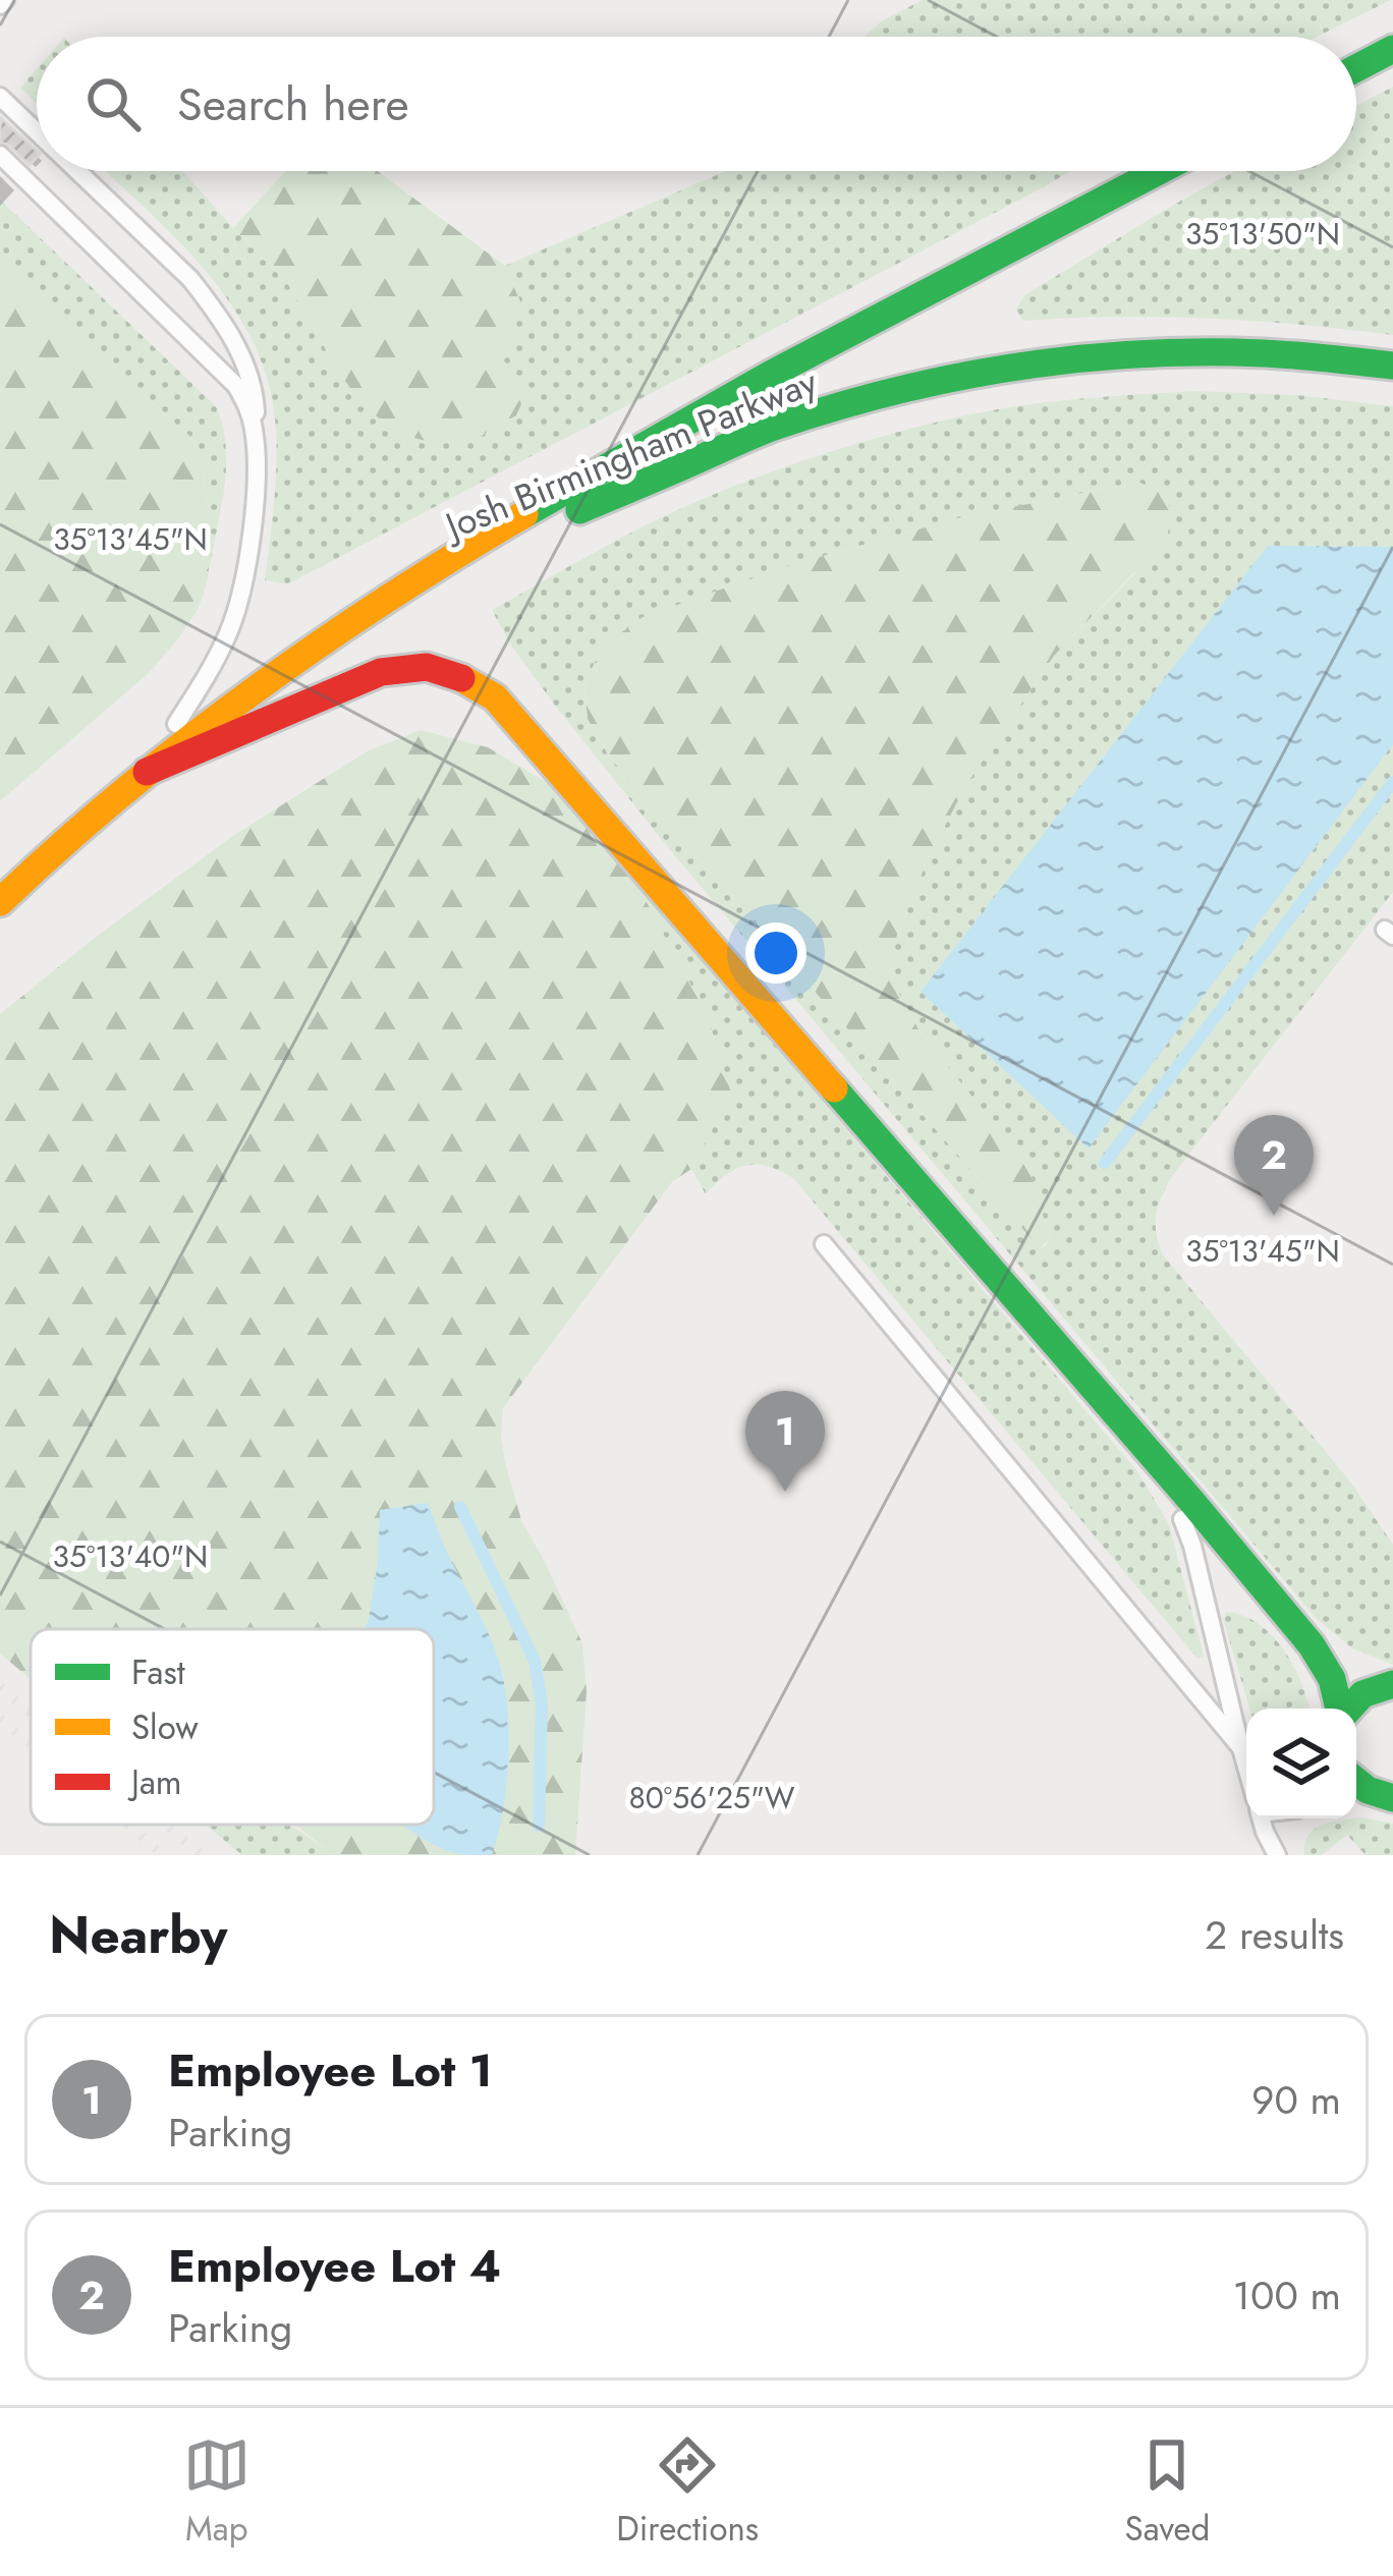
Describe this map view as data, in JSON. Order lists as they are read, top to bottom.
{
  "streets": {
    "main road": ["Josh Birmingham Parkway"]
  },
  "legend": ["Fast", "Slow", "Jam"],
  "page": {
    "search": "Search here",
    "pins": ["2", "1"],
    "heading": ["Nearby", "2 results"],
    "list": [
      {
        "mark": "1",
        "name": "Employee Lot 1",
        "note": "Parking",
        "value": "90 m"
      },
      {
        "mark": "2",
        "name": "Employee Lot 4",
        "note": "Parking",
        "value": "100 m"
      }
    ],
    "nav": ["Map", "Directions", "Saved"]
  },
  "coordinates": [
    "35°13'50\"N",
    "35°13'45\"N",
    "35°13'40\"N",
    "80°56'25\"W"
  ]
}
